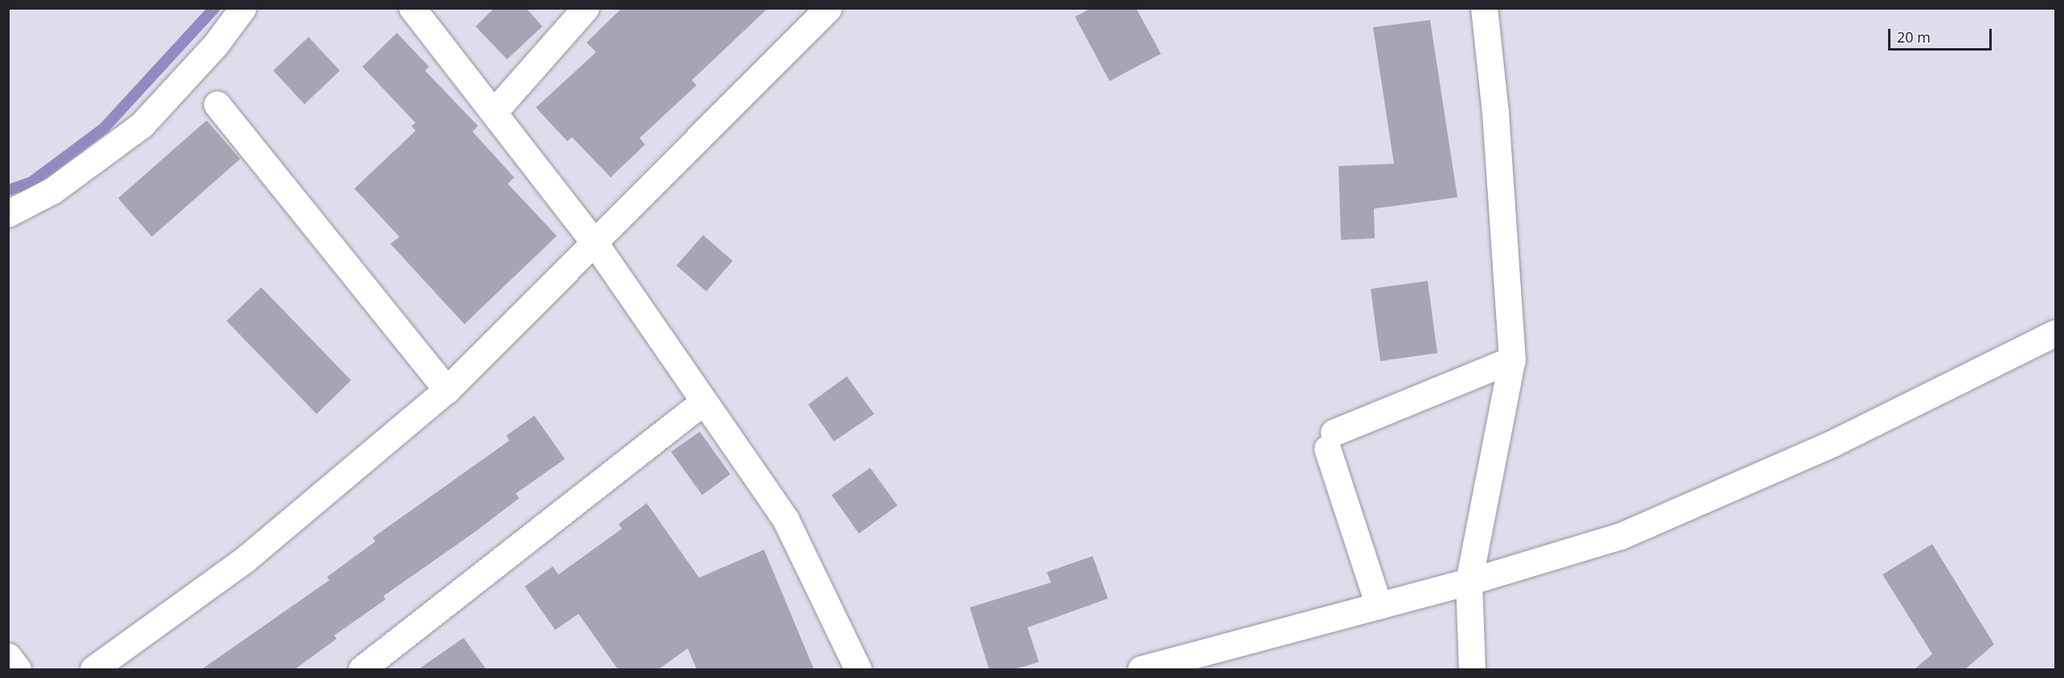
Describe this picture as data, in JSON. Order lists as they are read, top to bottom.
{
  "scale_bar": "20 m"
}
